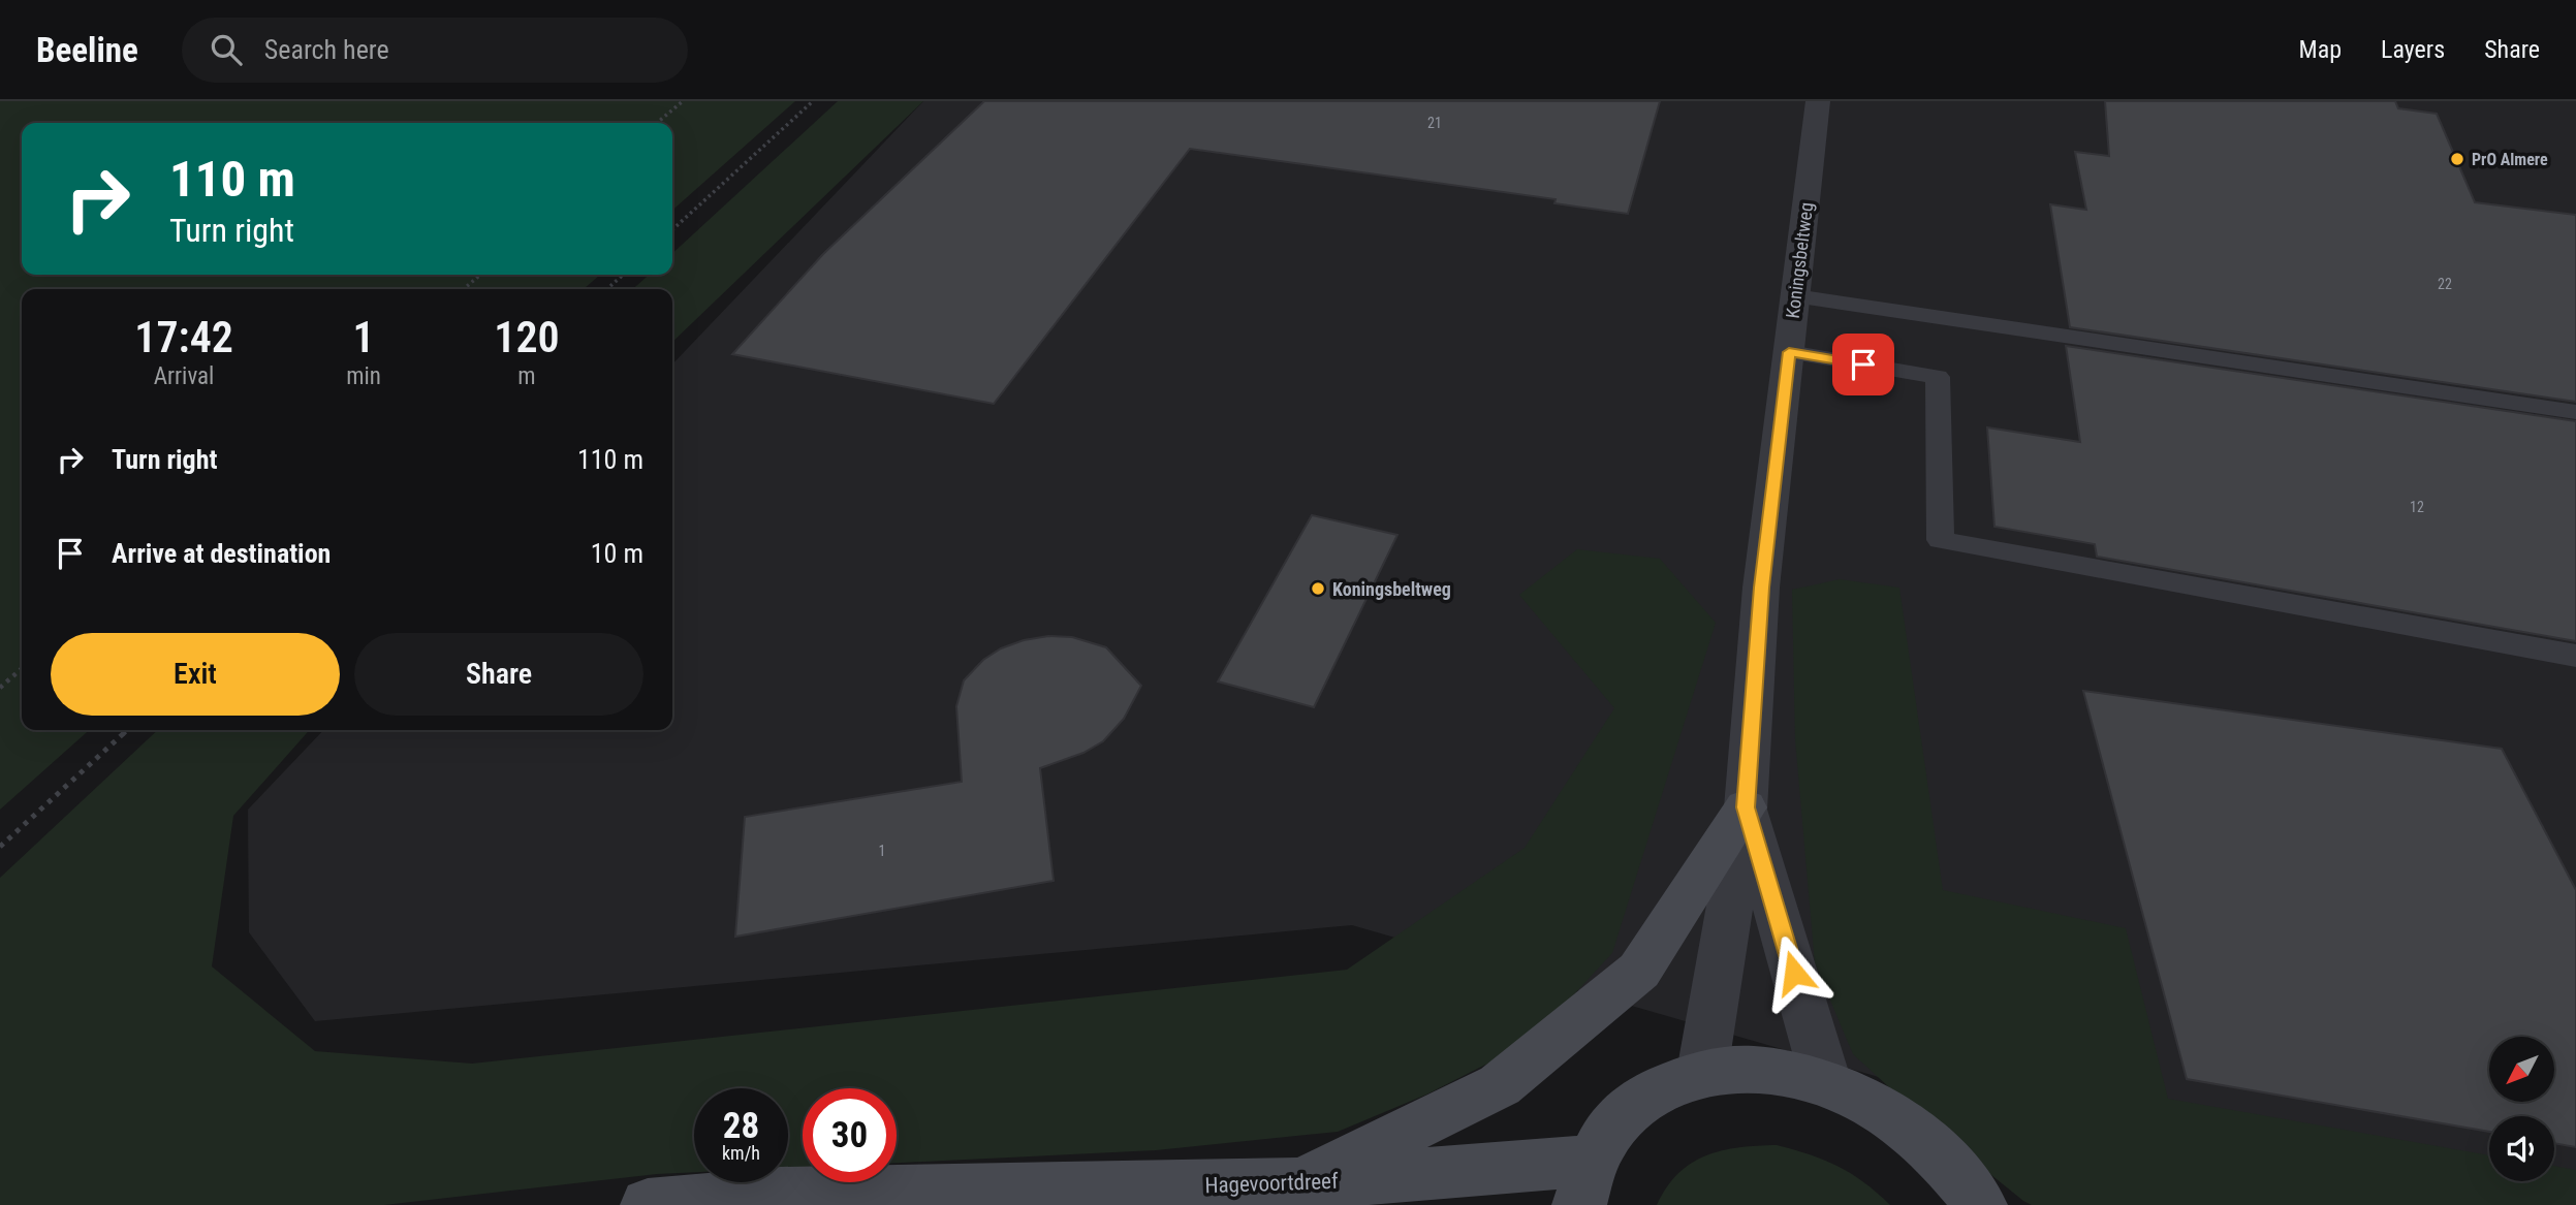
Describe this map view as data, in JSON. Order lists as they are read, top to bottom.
{
  "streets": {
    "main road": ["Hagevoortdreef"],
    "street": ["Koningsbeltweg"]
  },
  "places": ["PrO Almere", "Koningsbeltweg"],
  "house_numbers": [
    "21",
    "22",
    "12",
    "1"
  ],
  "north": "bottom left",
  "page": {
    "header": "Beeline",
    "search": "Search here",
    "nav": ["Map", "Layers", "Share"],
    "turn": ["110 m", "Turn right"],
    "eta": [
      "17:42",
      "Arrival",
      "1",
      "min",
      "120",
      "m"
    ],
    "list": [
      {
        "name": "Turn right",
        "value": "110 m"
      },
      {
        "name": "Arrive at destination",
        "value": "10 m"
      }
    ],
    "buttons": ["Exit", "Share"],
    "speed": "28 km/h",
    "limit": "30"
  }
}
